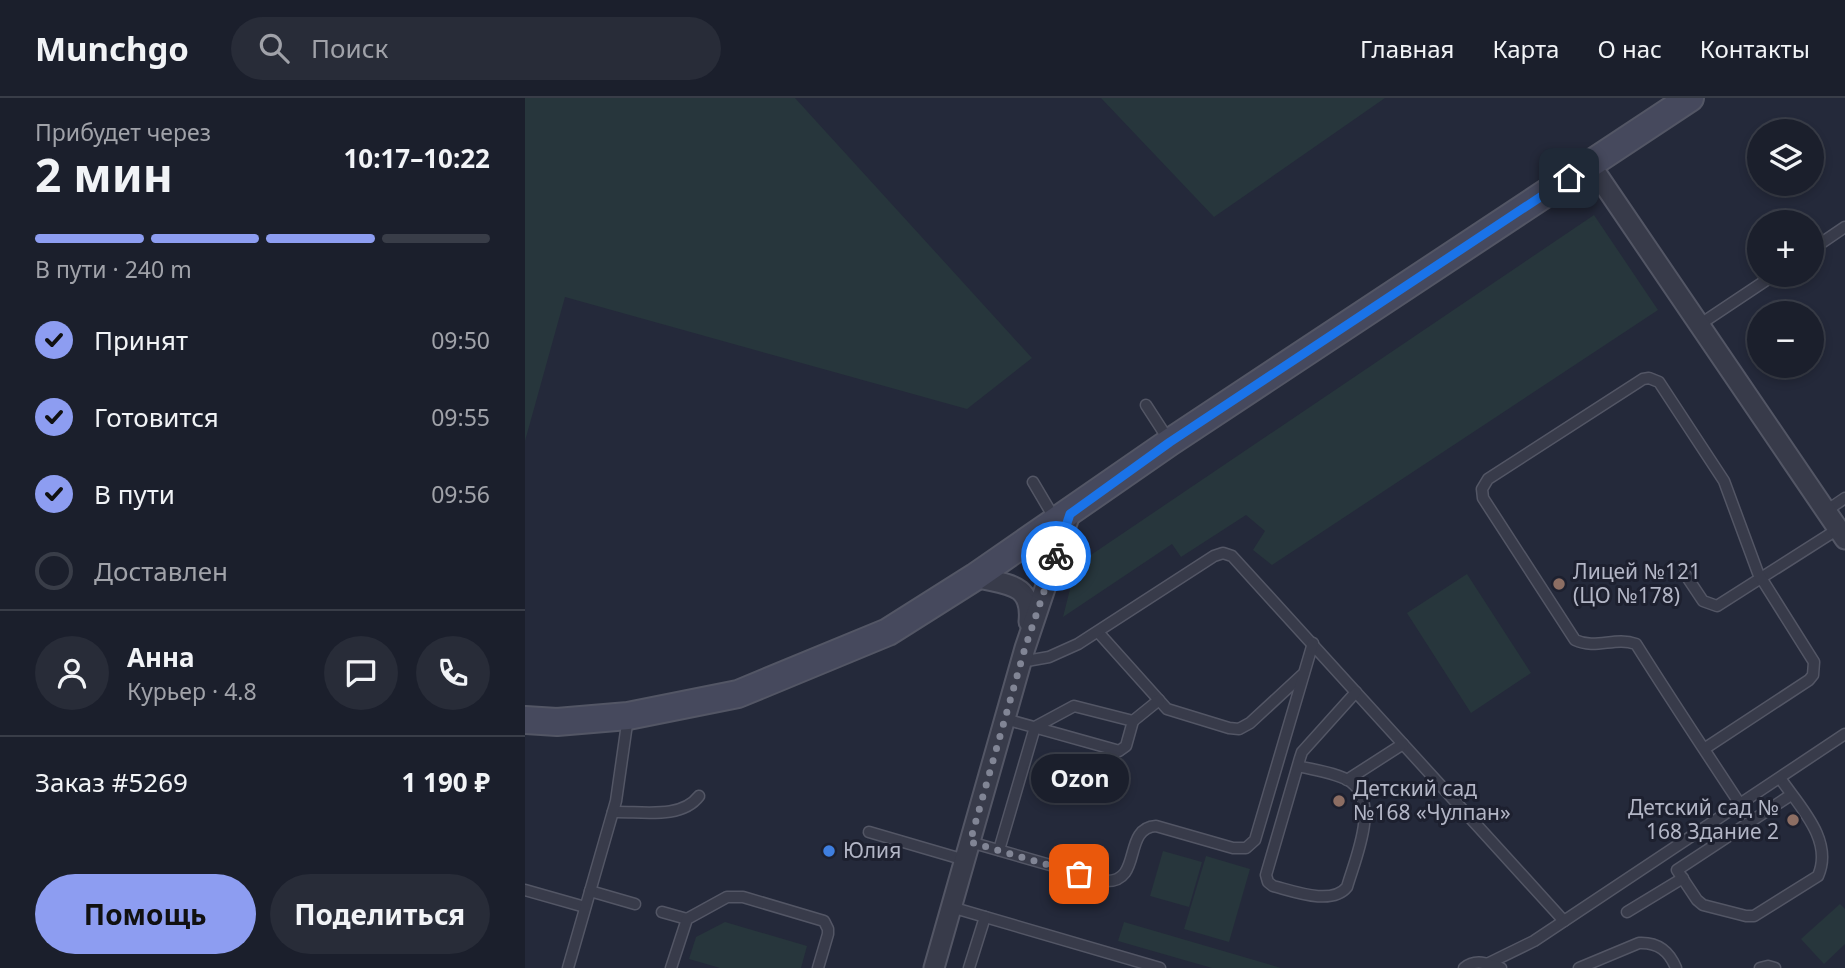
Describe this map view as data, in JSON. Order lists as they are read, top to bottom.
{
  "places": [
    "Лицей №121 (ЦО №178)",
    "Детский сад №168 «Чулпан»",
    "Детский сад № 168 Здание 2",
    "Юлия",
    "Ozon"
  ],
  "page": {
    "header": "Munchgo",
    "search": "Поиск",
    "nav": [
      "Главная",
      "Карта",
      "О нас",
      "Контакты"
    ],
    "heading": ["2 мин", "Прибудет через", "10:17–10:22"],
    "panel": [
      "Анна",
      "Курьер · 4.8",
      "Заказ #5269",
      "1 190 ₽"
    ],
    "map_buttons": ["+", "−"],
    "bar": "В пути · 240 m",
    "list": [
      ["Принят", "09:50"],
      ["Готовится", "09:55"],
      ["В пути", "09:56"],
      "Доставлен"
    ],
    "bubble": "Ozon",
    "buttons": ["Помощь", "Поделиться"]
  }
}
